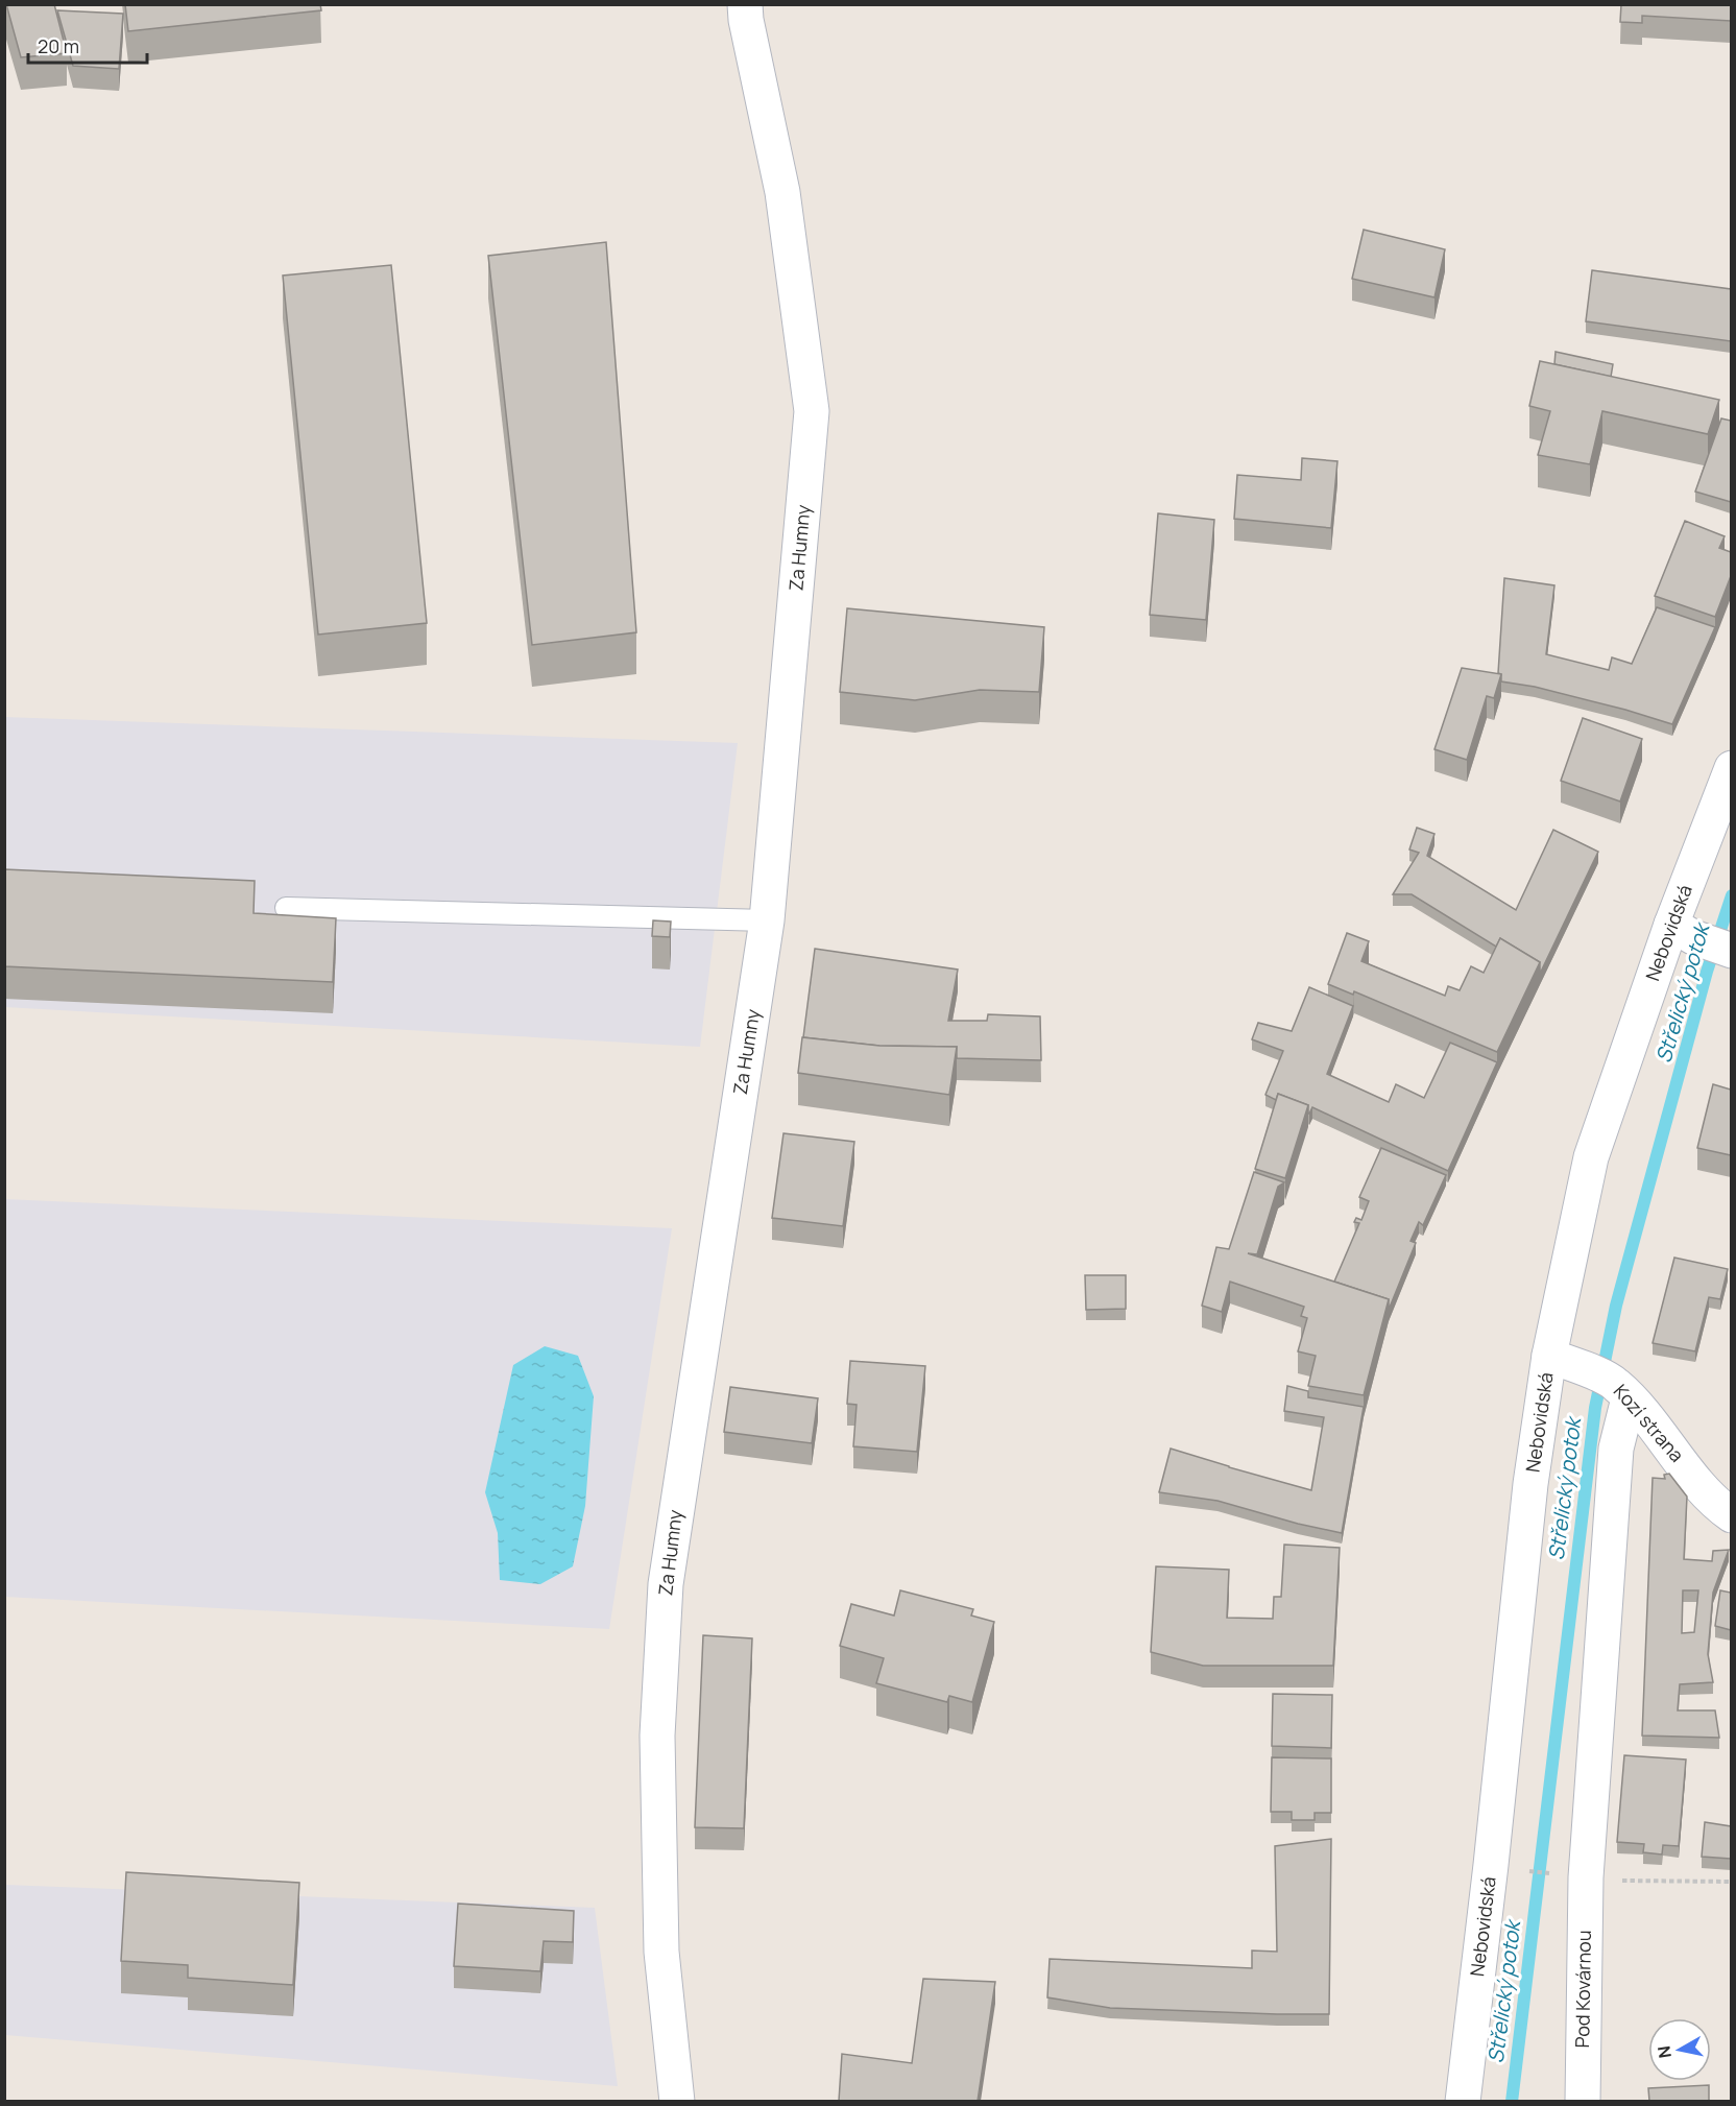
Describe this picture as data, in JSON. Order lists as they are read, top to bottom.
{
  "streets": {
    "street": [
      "Za Humny",
      "Nebovidská",
      "Kozí strana",
      "Pod Kovárnou"
    ]
  },
  "crossings": [
    ["Nebovidská", "Kozí strana"]
  ],
  "water": ["Střelický potok"],
  "scale_bar": "20 m",
  "north": "left"
}
